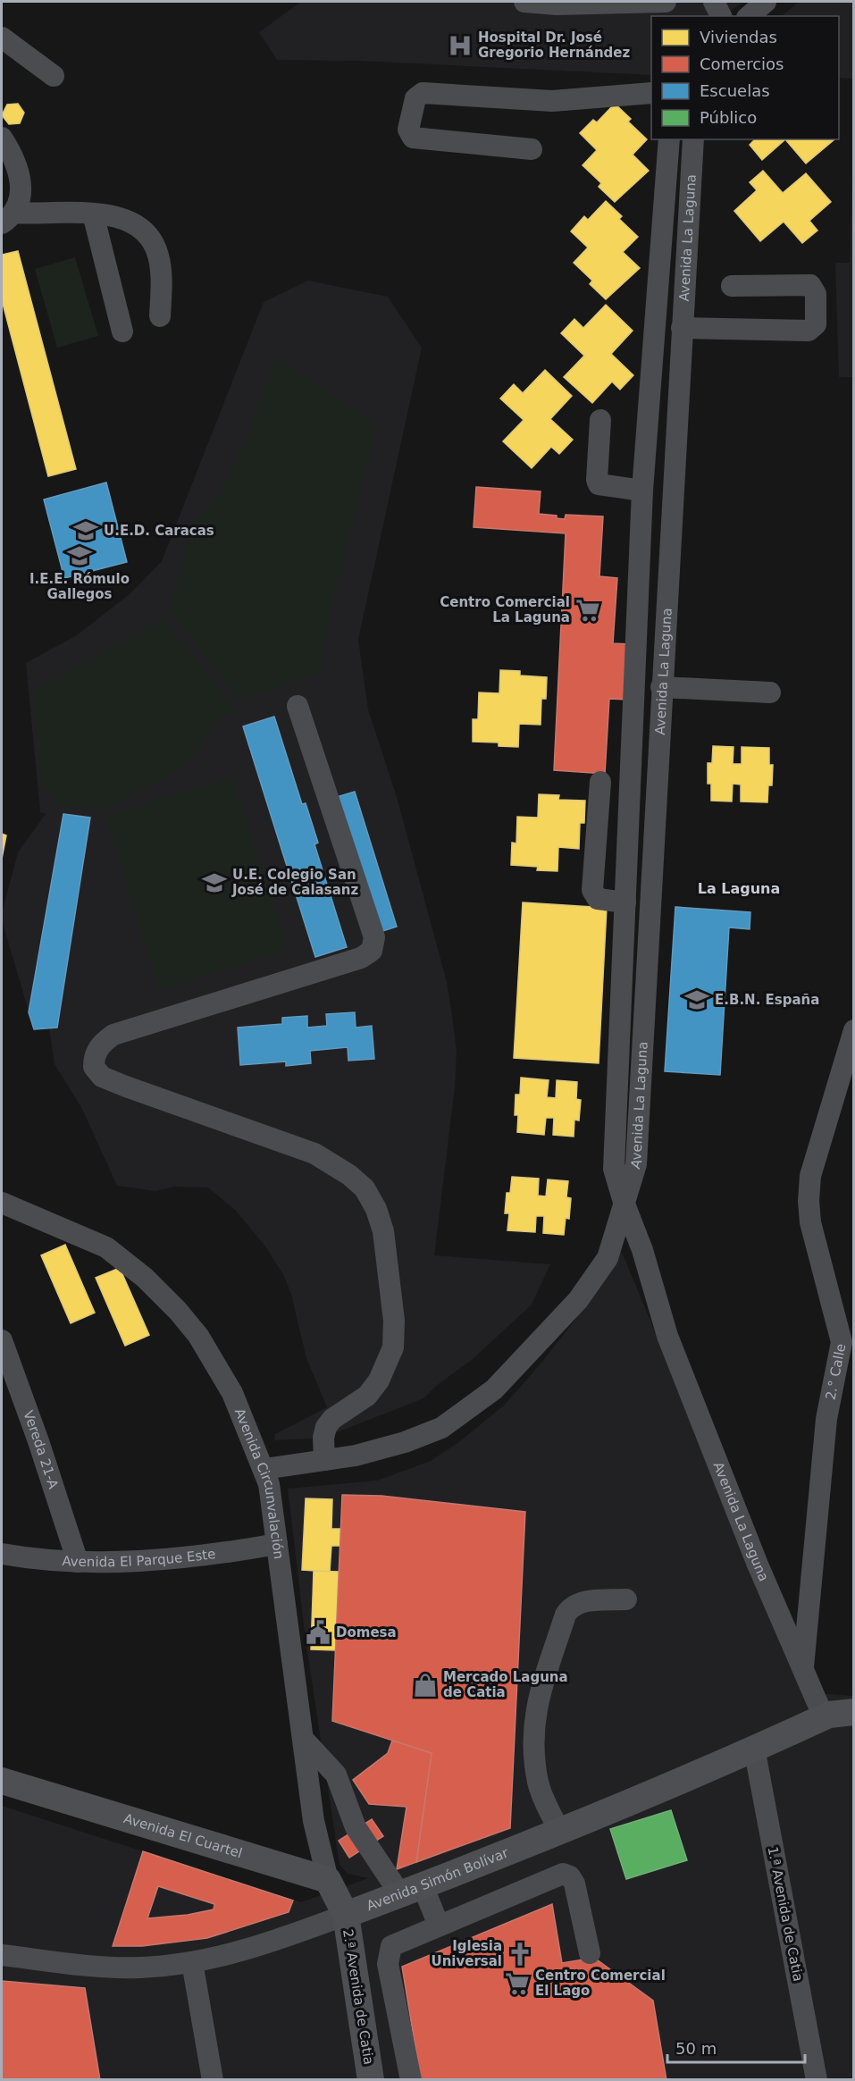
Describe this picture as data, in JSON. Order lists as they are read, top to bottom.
{
  "streets": {
    "main road": ["Avenida El Cuartel", "Avenida Simón Bolívar", "2.ª Avenida de Catia"],
    "street": [
      "Avenida La Laguna",
      "2.° Calle",
      "Vereda 21-A",
      "Avenida Circunvalación",
      "Avenida El Parque Este",
      "1.ª Avenida de Catia"
    ]
  },
  "crossings": [
    ["Avenida La Laguna", "2.° Calle"],
    ["Avenida La Laguna", "Avenida Circunvalación"],
    ["Avenida La Laguna", "Avenida Simón Bolívar"],
    ["Vereda 21-A", "Avenida El Parque Este"],
    ["Avenida Circunvalación", "Avenida El Parque Este"],
    ["Avenida Circunvalación", "Avenida El Cuartel"],
    ["Avenida Simón Bolívar", "1.ª Avenida de Catia"],
    ["Avenida Simón Bolívar", "2.ª Avenida de Catia"]
  ],
  "districts": ["La Laguna"],
  "places": {
    "hospital": ["Hospital Dr. José Gregorio Hernández"],
    "school or university": [
      "U.E.D. Caracas",
      "I.E.E. Rómulo Gallegos",
      "U.E. Colegio San José de Calasanz",
      "E.B.N. España"
    ],
    "supermarket": ["Centro Comercial La Laguna", "Centro Comercial El Lago"],
    "public building": ["Domesa"],
    "shop": ["Mercado Laguna de Catia"],
    "church": ["Iglesia Universal"]
  },
  "legend": [
    "Viviendas",
    "Comercios",
    "Escuelas",
    "Público"
  ],
  "scale_bar": "50 m"
}
